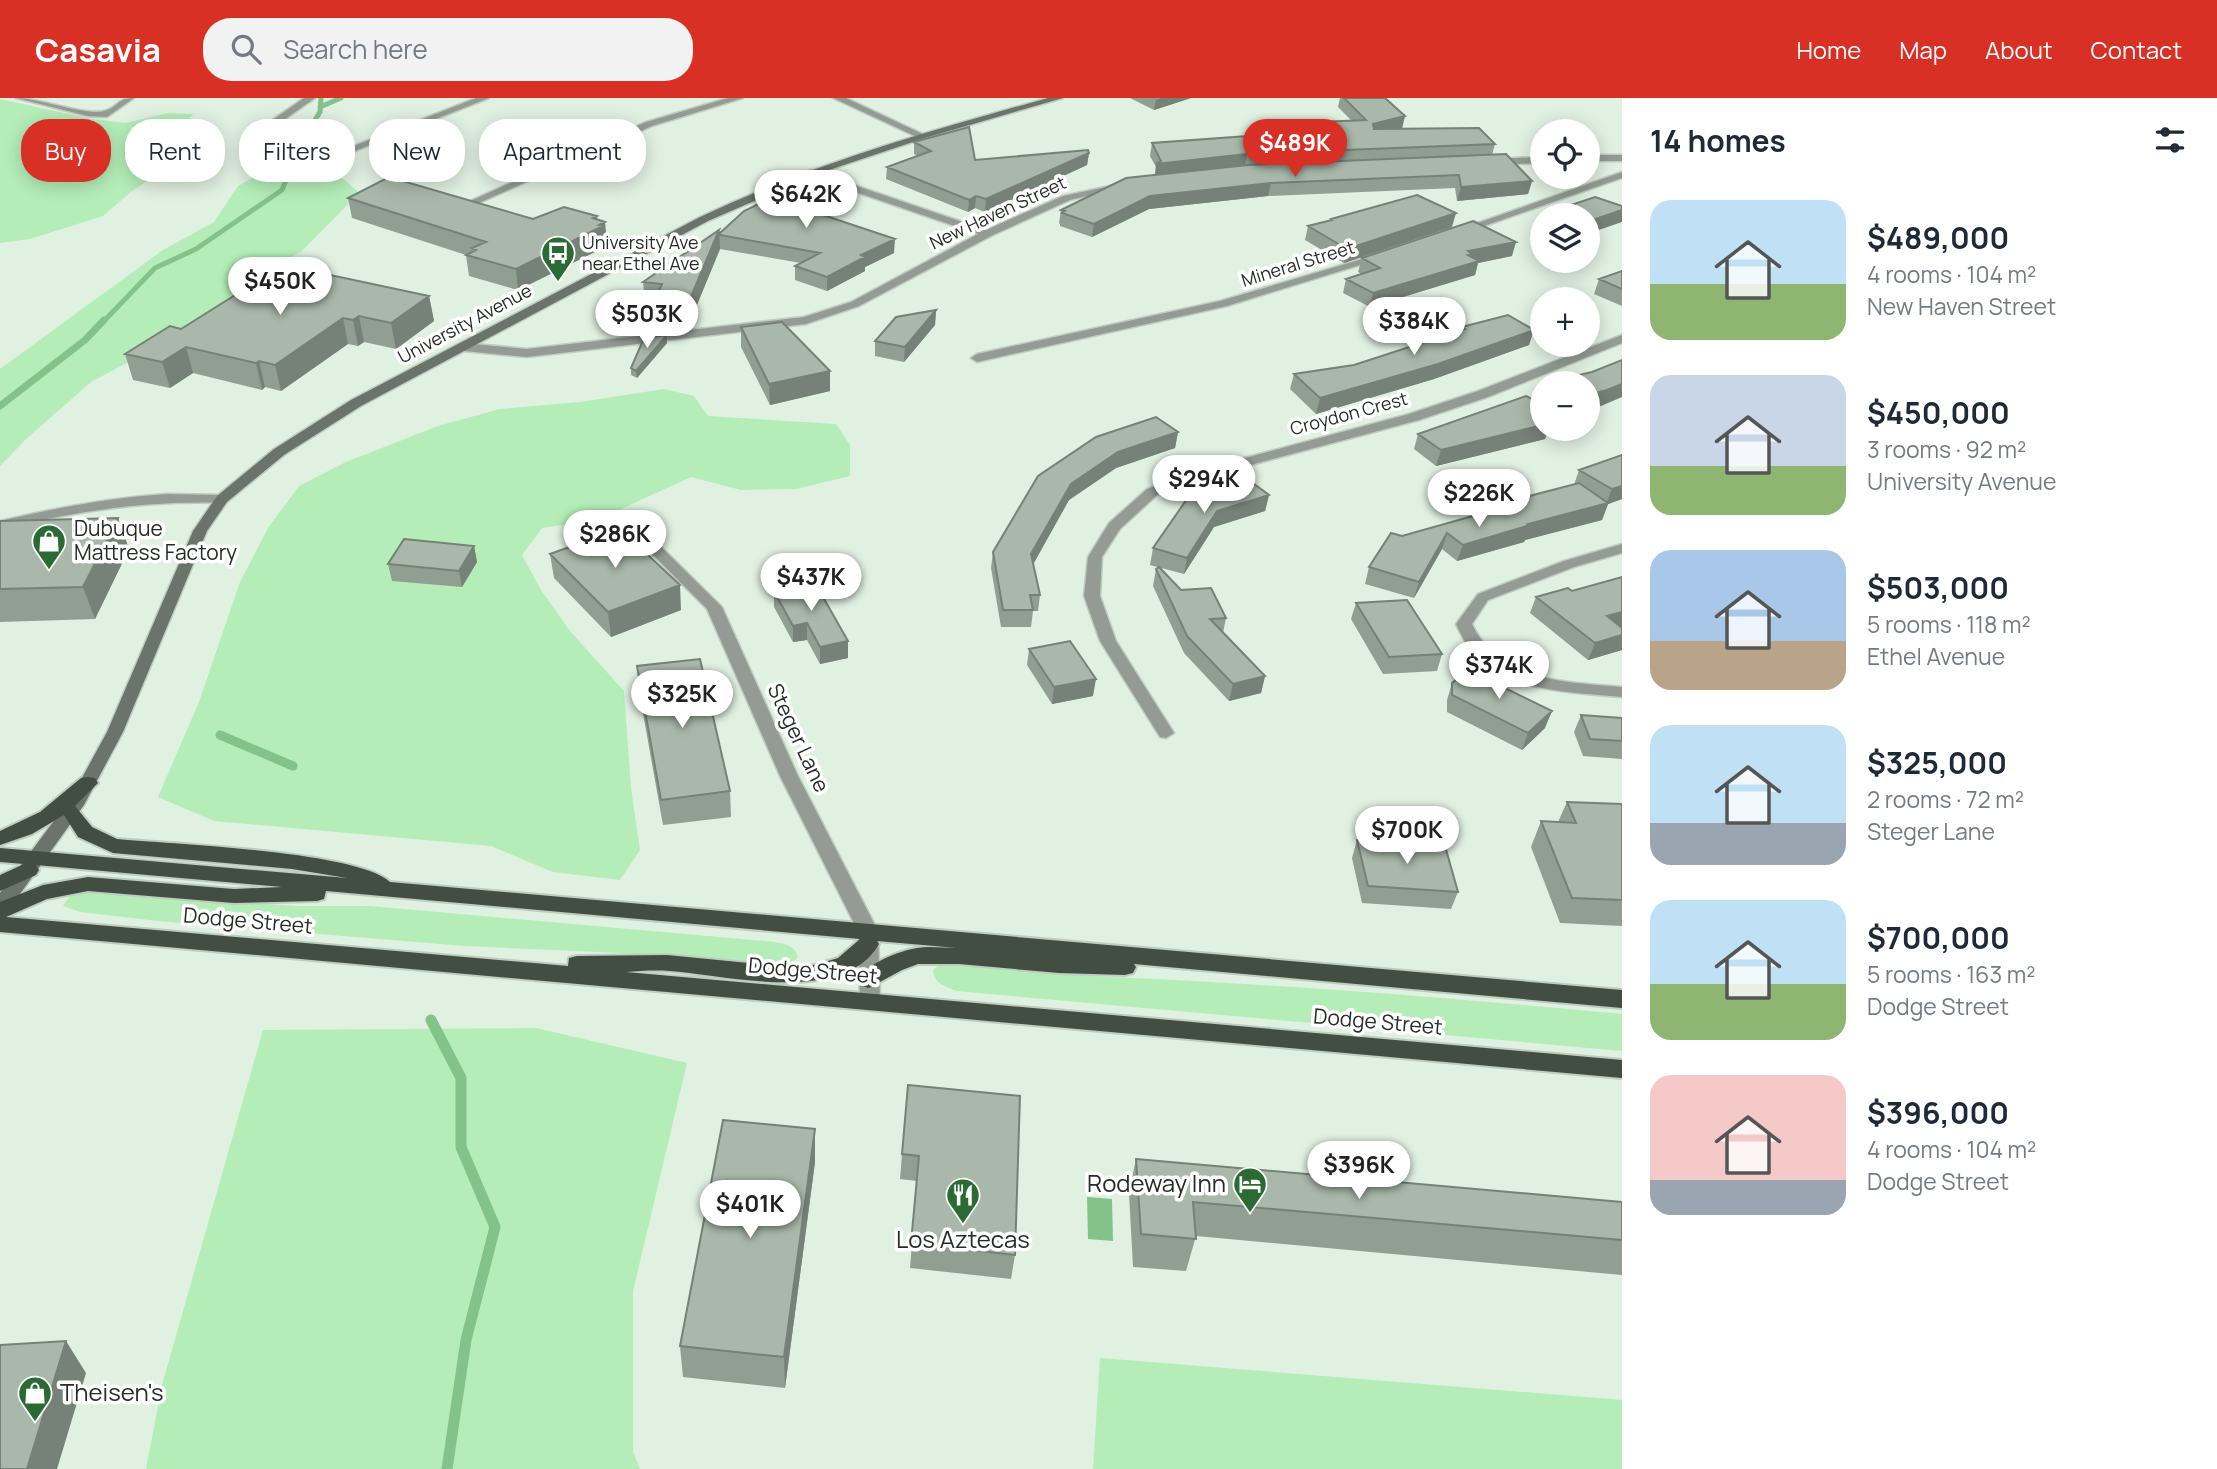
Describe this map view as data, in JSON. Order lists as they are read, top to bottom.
{
  "streets": {
    "highway": ["Dodge Street"],
    "main road": ["University Avenue"],
    "street": [
      "New Haven Street",
      "Mineral Street",
      "Croydon Crest",
      "Steger Lane"
    ]
  },
  "crossings": [
    ["New Haven Street", "University Avenue"],
    ["University Avenue", "Dodge Street"],
    ["Steger Lane", "Dodge Street"]
  ],
  "places": {
    "bus stop": ["University Ave near Ethel Ave"],
    "shop": ["Dubuque Mattress Factory", "Theisen's"],
    "hotel": ["Rodeway Inn"],
    "restaurant": ["Los Aztecas"]
  },
  "page": {
    "header": "Casavia",
    "search": "Search here",
    "nav": [
      "Home",
      "Map",
      "About",
      "Contact"
    ],
    "heading": "14 homes",
    "map_buttons": ["+", "−"],
    "price": [
      "$489K",
      "$642K",
      "$450K",
      "$503K",
      "$384K",
      "$294K",
      "$226K",
      "$286K",
      "$437K",
      "$374K",
      "$325K",
      "$700K",
      "$396K",
      "$401K"
    ],
    "chip": [
      "Buy",
      "Rent",
      "Filters",
      "New",
      "Apartment"
    ],
    "list": [
      {
        "name": "$489,000",
        "note": "4 rooms · 104 m² · New Haven Street"
      },
      {
        "name": "$450,000",
        "note": "3 rooms · 92 m² · University Avenue"
      },
      {
        "name": "$503,000",
        "note": "5 rooms · 118 m² · Ethel Avenue"
      },
      {
        "name": "$325,000",
        "note": "2 rooms · 72 m² · Steger Lane"
      },
      {
        "name": "$700,000",
        "note": "5 rooms · 163 m² · Dodge Street"
      },
      {
        "name": "$396,000",
        "note": "4 rooms · 104 m² · Dodge Street"
      }
    ]
  }
}
